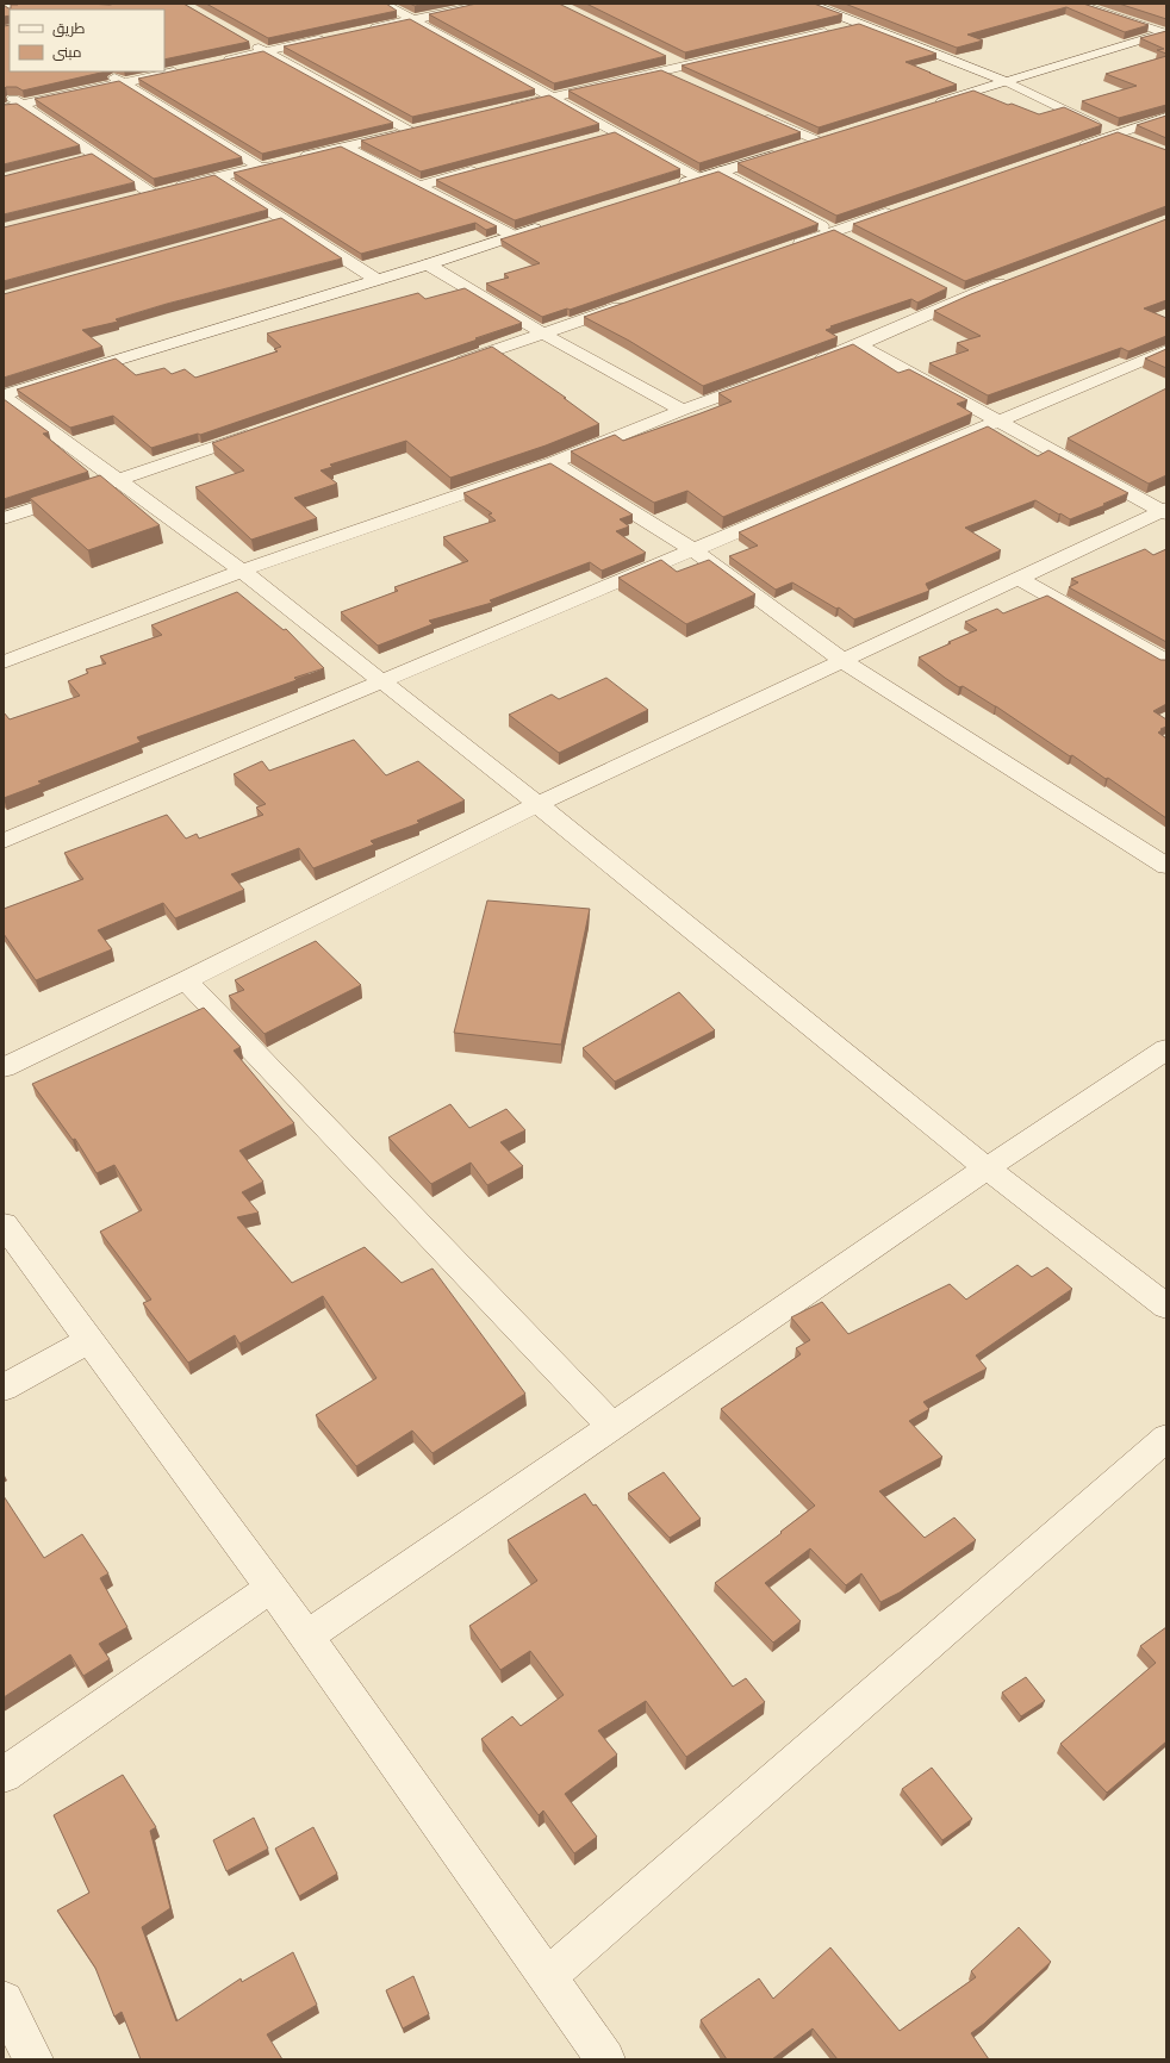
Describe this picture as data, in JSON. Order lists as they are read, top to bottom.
{
  "legend": ["طريق", "مبنى"]
}
